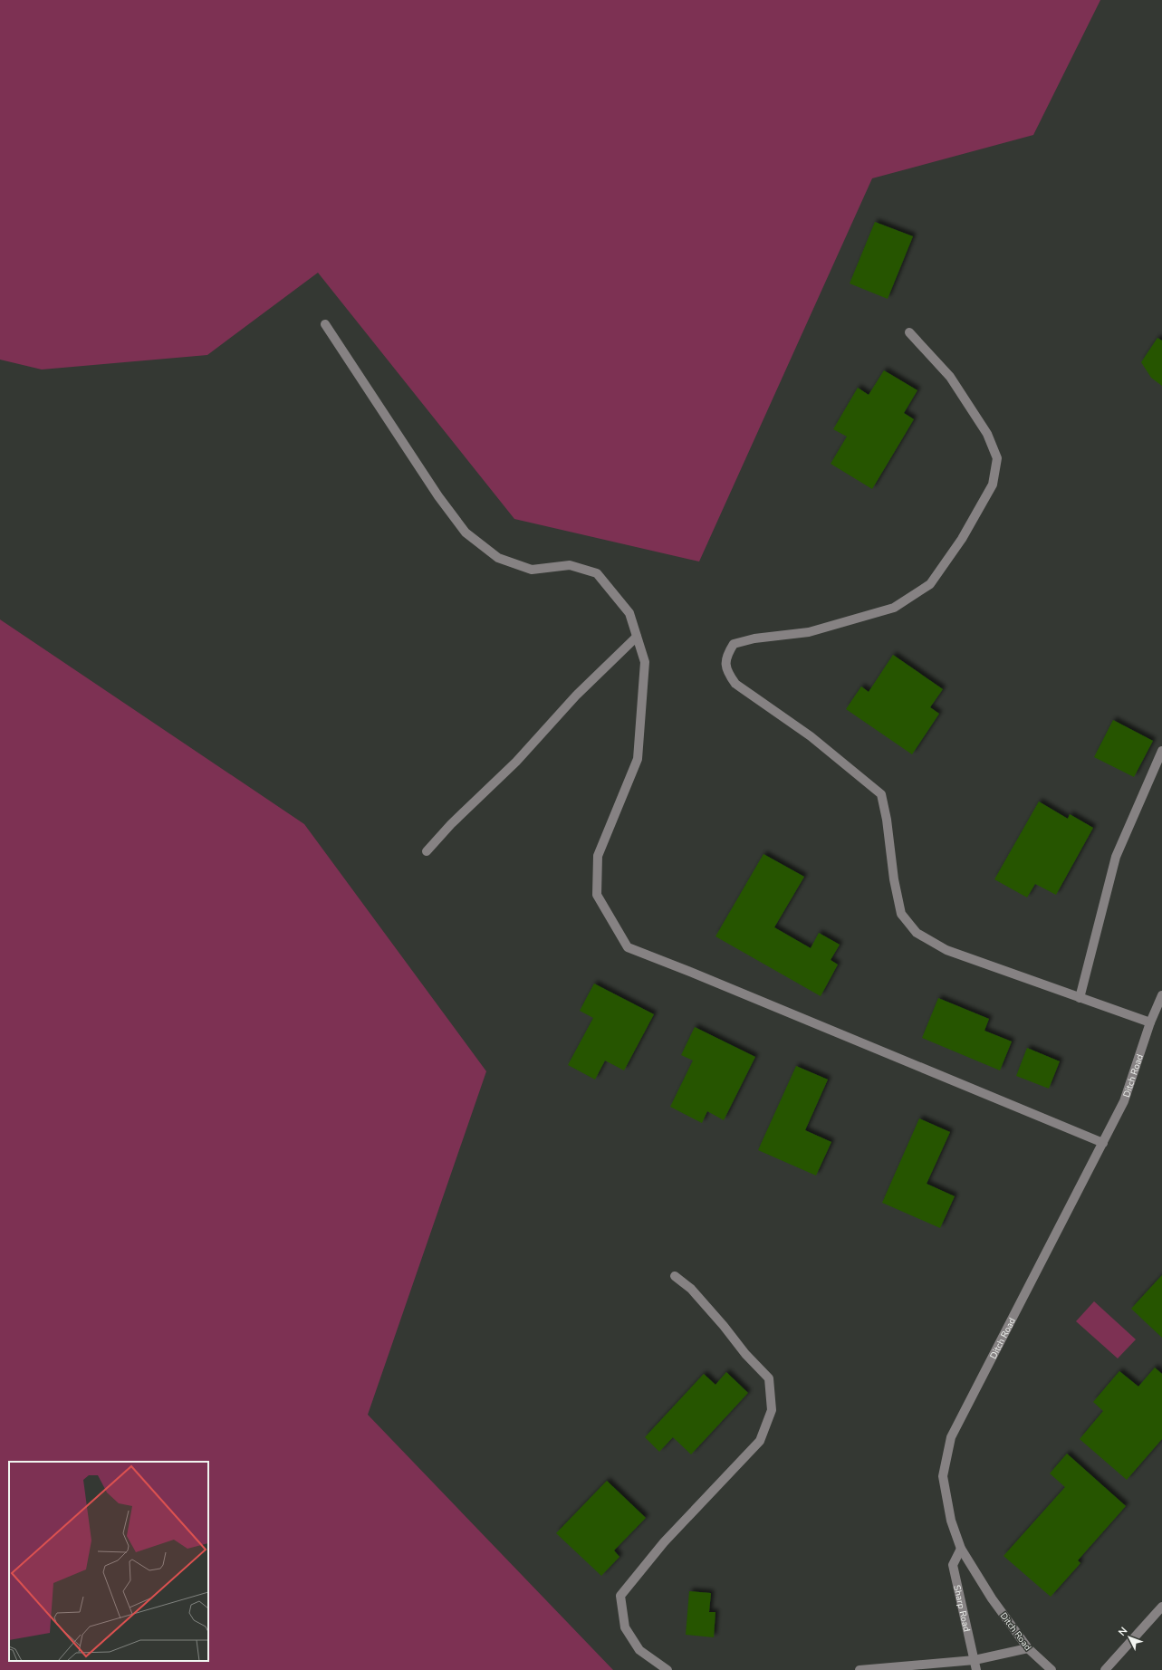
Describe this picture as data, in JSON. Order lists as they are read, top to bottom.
{
  "streets": {
    "street": ["Ditch Road", "Sharp Road"]
  },
  "crossings": [
    ["Ditch Road", "Sharp Road"]
  ],
  "north": "top left"
}
